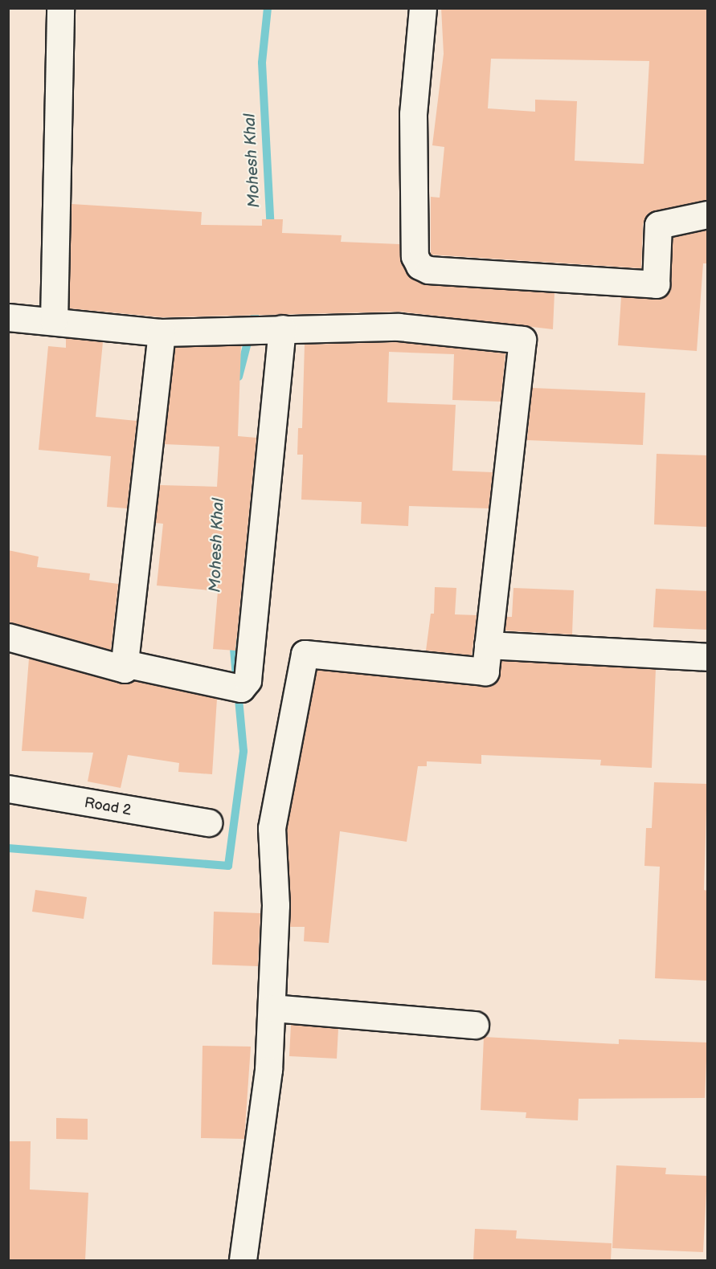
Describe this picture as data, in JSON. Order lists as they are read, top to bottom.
{
  "streets": {
    "street": ["Road 2"]
  },
  "water": ["Mohesh Khal"]
}
